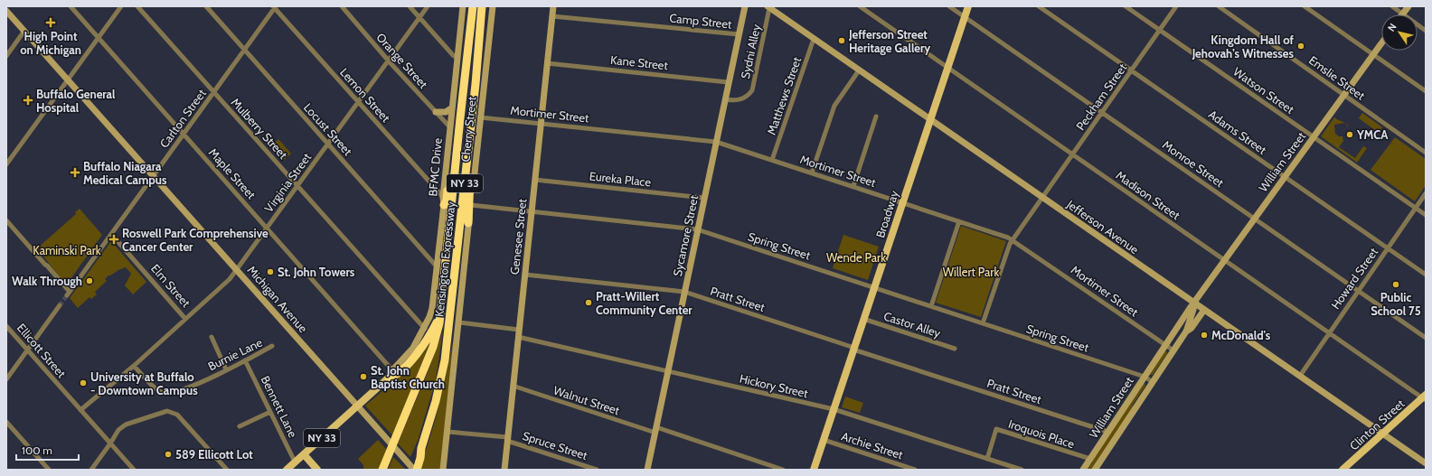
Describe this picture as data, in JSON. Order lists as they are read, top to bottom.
{
  "streets": {
    "highway": ["NY 33", "Kensington Expressway"],
    "main road": ["Broadway", "Clinton Street"],
    "street": [
      "Camp Street",
      "Sydni Alley",
      "Orange Street",
      "Kane Street",
      "Emslie Street",
      "Watson Street",
      "Lemon Street",
      "Matthews Street",
      "Peckham Street",
      "Mortimer Street",
      "Carlton Street",
      "Mulberry Street",
      "Locust Street",
      "Cherry Street",
      "Adams Street",
      "William Street",
      "Monroe Street",
      "BFMC Drive",
      "Maple Street",
      "Eureka Place",
      "Virginia Street",
      "Madison Street",
      "Jefferson Avenue",
      "Sycamore Street",
      "Genesee Street",
      "Spring Street",
      "Howard Street",
      "Elm Street",
      "Michigan Avenue",
      "Pratt Street",
      "Castor Alley",
      "Ellicott Street",
      "Burnie Lane",
      "Hickory Street",
      "Walnut Street",
      "Bennett Lane",
      "Iroquois Place",
      "Spruce Street",
      "Archie Street"
    ]
  },
  "crossings": [
    ["Camp Street", "Sycamore Street"],
    ["Camp Street", "Genesee Street"],
    ["Sydni Alley", "Jefferson Avenue"],
    ["Sydni Alley", "Sycamore Street"],
    ["Orange Street", "BFMC Drive"],
    ["Orange Street", "Virginia Street"],
    ["Kane Street", "Sycamore Street"],
    ["Kane Street", "Genesee Street"],
    ["Emslie Street", "William Street"],
    ["Watson Street", "Peckham Street"],
    ["Watson Street", "William Street"],
    ["Watson Street", "Howard Street"],
    ["Lemon Street", "Carlton Street"],
    ["Lemon Street", "BFMC Drive"],
    ["Lemon Street", "Virginia Street"],
    ["Matthews Street", "Mortimer Street"],
    ["Matthews Street", "Jefferson Avenue"],
    ["Peckham Street", "Mortimer Street"],
    ["Peckham Street", "Adams Street"],
    ["Peckham Street", "Monroe Street"],
    ["Peckham Street", "Madison Street"],
    ["Peckham Street", "Jefferson Avenue"],
    ["Peckham Street", "Spring Street"],
    ["Mortimer Street", "Cherry Street"],
    ["Mortimer Street", "William Street"],
    ["Mortimer Street", "Broadway"],
    ["Mortimer Street", "Sycamore Street"],
    ["Mortimer Street", "Genesee Street"],
    ["Carlton Street", "Mulberry Street"],
    ["Carlton Street", "Locust Street"],
    ["Carlton Street", "Maple Street"],
    ["Carlton Street", "Elm Street"],
    ["Carlton Street", "Michigan Avenue"],
    ["Mulberry Street", "BFMC Drive"],
    ["Mulberry Street", "Virginia Street"],
    ["Locust Street", "BFMC Drive"],
    ["Locust Street", "Virginia Street"],
    ["Cherry Street", "Spring Street"],
    ["Cherry Street", "Spruce Street"],
    ["Adams Street", "William Street"],
    ["Adams Street", "Howard Street"],
    ["William Street", "Monroe Street"],
    ["William Street", "Madison Street"],
    ["William Street", "Jefferson Avenue"],
    ["William Street", "Spring Street"],
    ["William Street", "Pratt Street"],
    ["William Street", "Iroquois Place"],
    ["Monroe Street", "Broadway"],
    ["Monroe Street", "Howard Street"],
    ["BFMC Drive", "Maple Street"],
    ["BFMC Drive", "NY 33"],
    ["Maple Street", "Virginia Street"],
    ["Maple Street", "NY 33"],
    ["Eureka Place", "Sycamore Street"],
    ["Eureka Place", "Genesee Street"],
    ["Virginia Street", "Elm Street"],
    ["Virginia Street", "Michigan Avenue"],
    ["Virginia Street", "Ellicott Street"],
    ["Virginia Street", "Burnie Lane"],
    ["NY 33", "Kensington Expressway"],
    ["NY 33", "Michigan Avenue"],
    ["NY 33", "Bennett Lane"],
    ["Madison Street", "Broadway"],
    ["Madison Street", "Howard Street"],
    ["Madison Street", "Clinton Street"],
    ["Broadway", "Jefferson Avenue"],
    ["Broadway", "Spring Street"],
    ["Broadway", "Pratt Street"],
    ["Broadway", "Castor Alley"],
    ["Broadway", "Hickory Street"],
    ["Broadway", "Archie Street"],
    ["Jefferson Avenue", "Howard Street"],
    ["Jefferson Avenue", "Clinton Street"],
    ["Sycamore Street", "Spring Street"],
    ["Sycamore Street", "Pratt Street"],
    ["Sycamore Street", "Hickory Street"],
    ["Sycamore Street", "Walnut Street"],
    ["Genesee Street", "Spring Street"],
    ["Genesee Street", "Pratt Street"],
    ["Genesee Street", "Hickory Street"],
    ["Genesee Street", "Walnut Street"],
    ["Genesee Street", "Spruce Street"],
    ["Burnie Lane", "Bennett Lane"],
    ["Hickory Street", "Iroquois Place"]
  ],
  "parks": ["Kaminski Park", "Wende Park", "Willert Park"],
  "places": {
    "health": [
      "High Point on Michigan",
      "Buffalo General Hospital",
      "Buffalo Niagara Medical Campus",
      "Roswell Park Comprehensive Cancer Center"
    ],
    "other": [
      "Jefferson Street Heritage Gallery",
      "Kingdom Hall of Jehovah’s Witnesses",
      "YMCA",
      "St. John Towers",
      "Walk Through",
      "Public School 75",
      "Pratt-Willert Community Center",
      "McDonald's",
      "St. John Baptist Church",
      "University at Buffalo - Downtown Campus",
      "589 Ellicott Lot"
    ]
  },
  "scale_bar": "100 m",
  "north": "top left"
}
